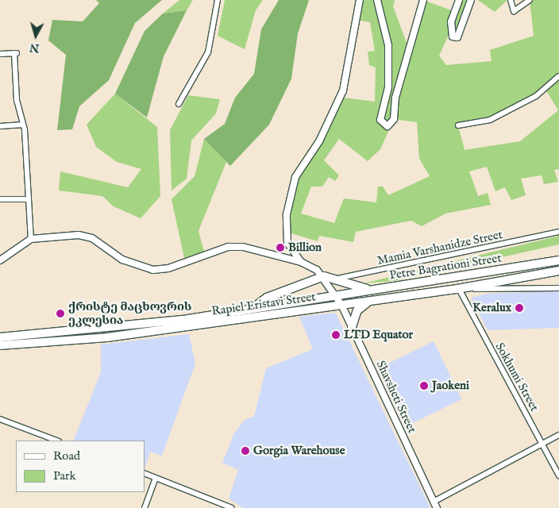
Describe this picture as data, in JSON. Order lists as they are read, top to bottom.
{
  "streets": {
    "main road": ["Petre Bagrationi Street", "Rapiel Eristavi Street"],
    "street": ["Mamia Varshanidze Street", "Sokhumi Street", "Shavsheti Street"]
  },
  "crossings": [
    ["Mamia Varshanidze Street", "Shavsheti Street"],
    ["Petre Bagrationi Street", "Rapiel Eristavi Street"],
    ["Petre Bagrationi Street", "Sokhumi Street"],
    ["Petre Bagrationi Street", "Shavsheti Street"],
    ["Rapiel Eristavi Street", "Shavsheti Street"]
  ],
  "places": [
    "Billion",
    "Keralux",
    "ქრისტე მაცხოვრის ეკლესია",
    "LTD Equator",
    "Jaokeni",
    "Gorgia Warehouse"
  ],
  "legend": ["Road", "Park"],
  "north": "bottom"
}
